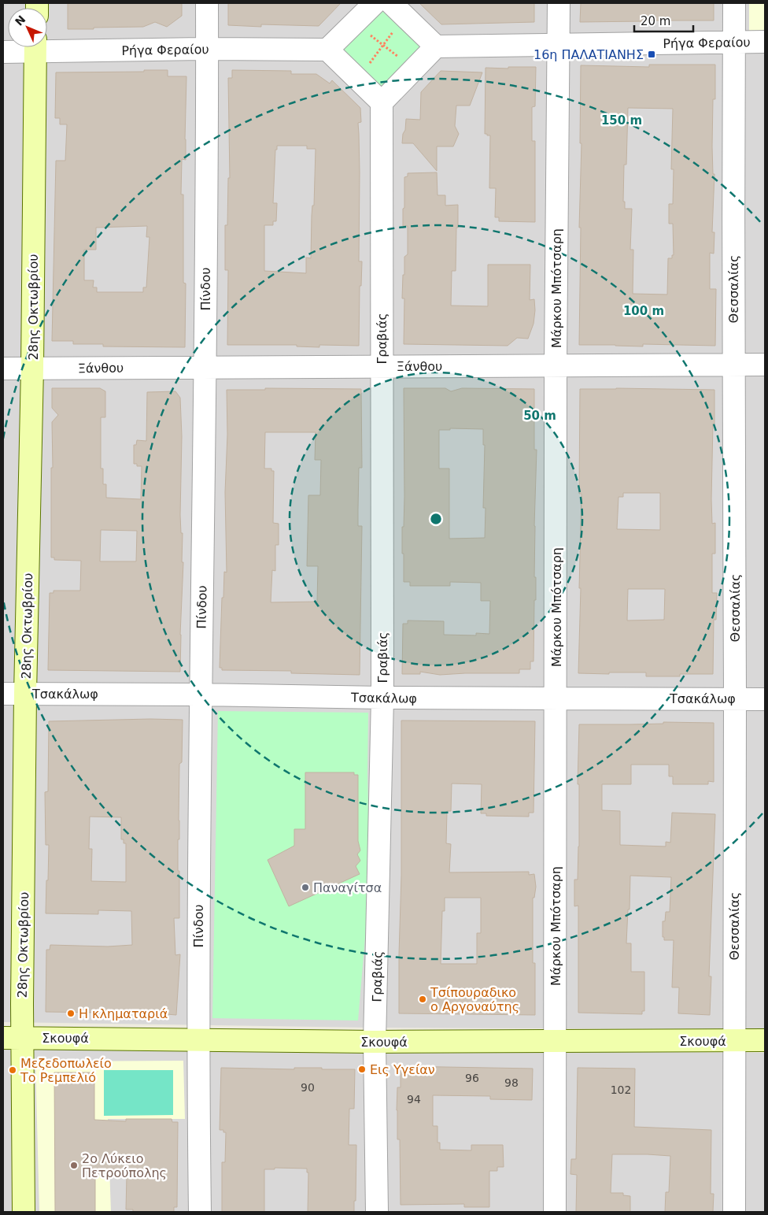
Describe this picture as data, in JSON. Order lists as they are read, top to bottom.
{
  "streets": {
    "street": [
      "Ρήγα Φεραίου",
      "Μάρκου Μπότσαρη",
      "Πίνδου",
      "Θεσσαλίας",
      "28ης Οκτωβρίου",
      "Γραβιάς",
      "Ξάνθου",
      "Τσακάλωφ",
      "Σκουφά"
    ]
  },
  "crossings": [
    ["Ρήγα Φεραίου", "Μάρκου Μπότσαρη"],
    ["Ρήγα Φεραίου", "Πίνδου"],
    ["Ρήγα Φεραίου", "Θεσσαλίας"],
    ["Μάρκου Μπότσαρη", "Ξάνθου"],
    ["Μάρκου Μπότσαρη", "Τσακάλωφ"],
    ["Μάρκου Μπότσαρη", "Σκουφά"],
    ["Πίνδου", "Ξάνθου"],
    ["Πίνδου", "Τσακάλωφ"],
    ["Πίνδου", "Σκουφά"],
    ["Θεσσαλίας", "Ξάνθου"],
    ["Θεσσαλίας", "Τσακάλωφ"],
    ["Θεσσαλίας", "Σκουφά"],
    ["28ης Οκτωβρίου", "Ξάνθου"],
    ["28ης Οκτωβρίου", "Τσακάλωφ"],
    ["28ης Οκτωβρίου", "Σκουφά"],
    ["Γραβιάς", "Ξάνθου"],
    ["Γραβιάς", "Τσακάλωφ"],
    ["Γραβιάς", "Σκουφά"]
  ],
  "places": {
    "transit": ["16η ΠΑΛΑΤΙΑΝΗΣ"],
    "other": [
      "Παναγίτσα",
      "Τσίπουραδικο ο Αργοναύτης",
      "Η κληματαριά",
      "Εις Υγείαν",
      "Μεζεδοπωλείο Το Ρεμπελιό",
      "2ο Λύκειο Πετρούπολης"
    ]
  },
  "house_numbers": [
    "96",
    "98",
    "90",
    "102",
    "94"
  ],
  "scale_bar": "20 m",
  "north": "top left",
  "rings": ["150 m", "100 m", "50 m"]
}
